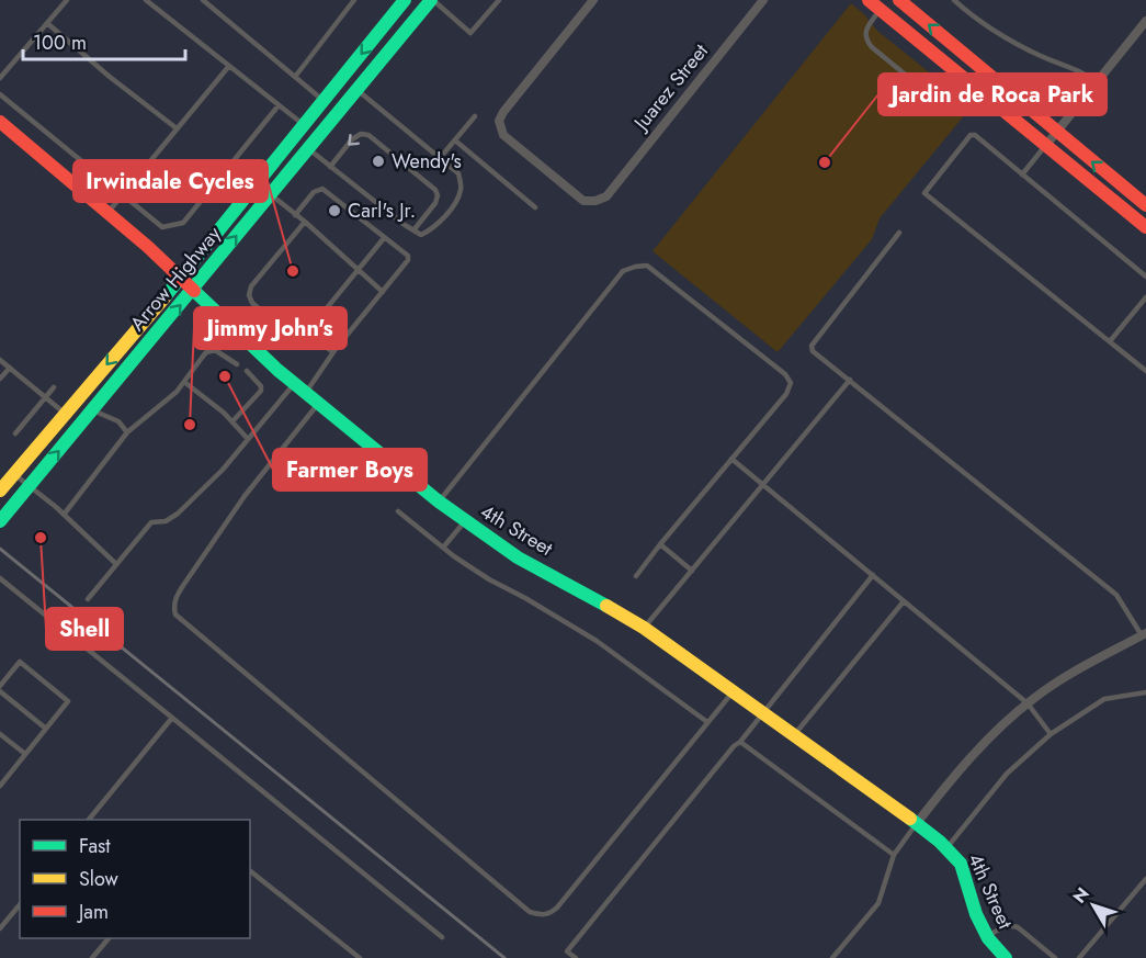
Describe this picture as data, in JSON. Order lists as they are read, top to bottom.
{
  "streets": {
    "main road": ["Arrow Highway", "4th Street"],
    "street": ["Juarez Street"]
  },
  "crossings": [
    ["Arrow Highway", "4th Street"]
  ],
  "places": [
    "Wendy's",
    "Jardin de Roca Park",
    "Carl's Jr.",
    "Irwindale Cycles",
    "Farmer Boys",
    "Jimmy John's",
    "Shell"
  ],
  "legend": ["Fast", "Slow", "Jam"],
  "scale_bar": "100 m",
  "north": "top left"
}
